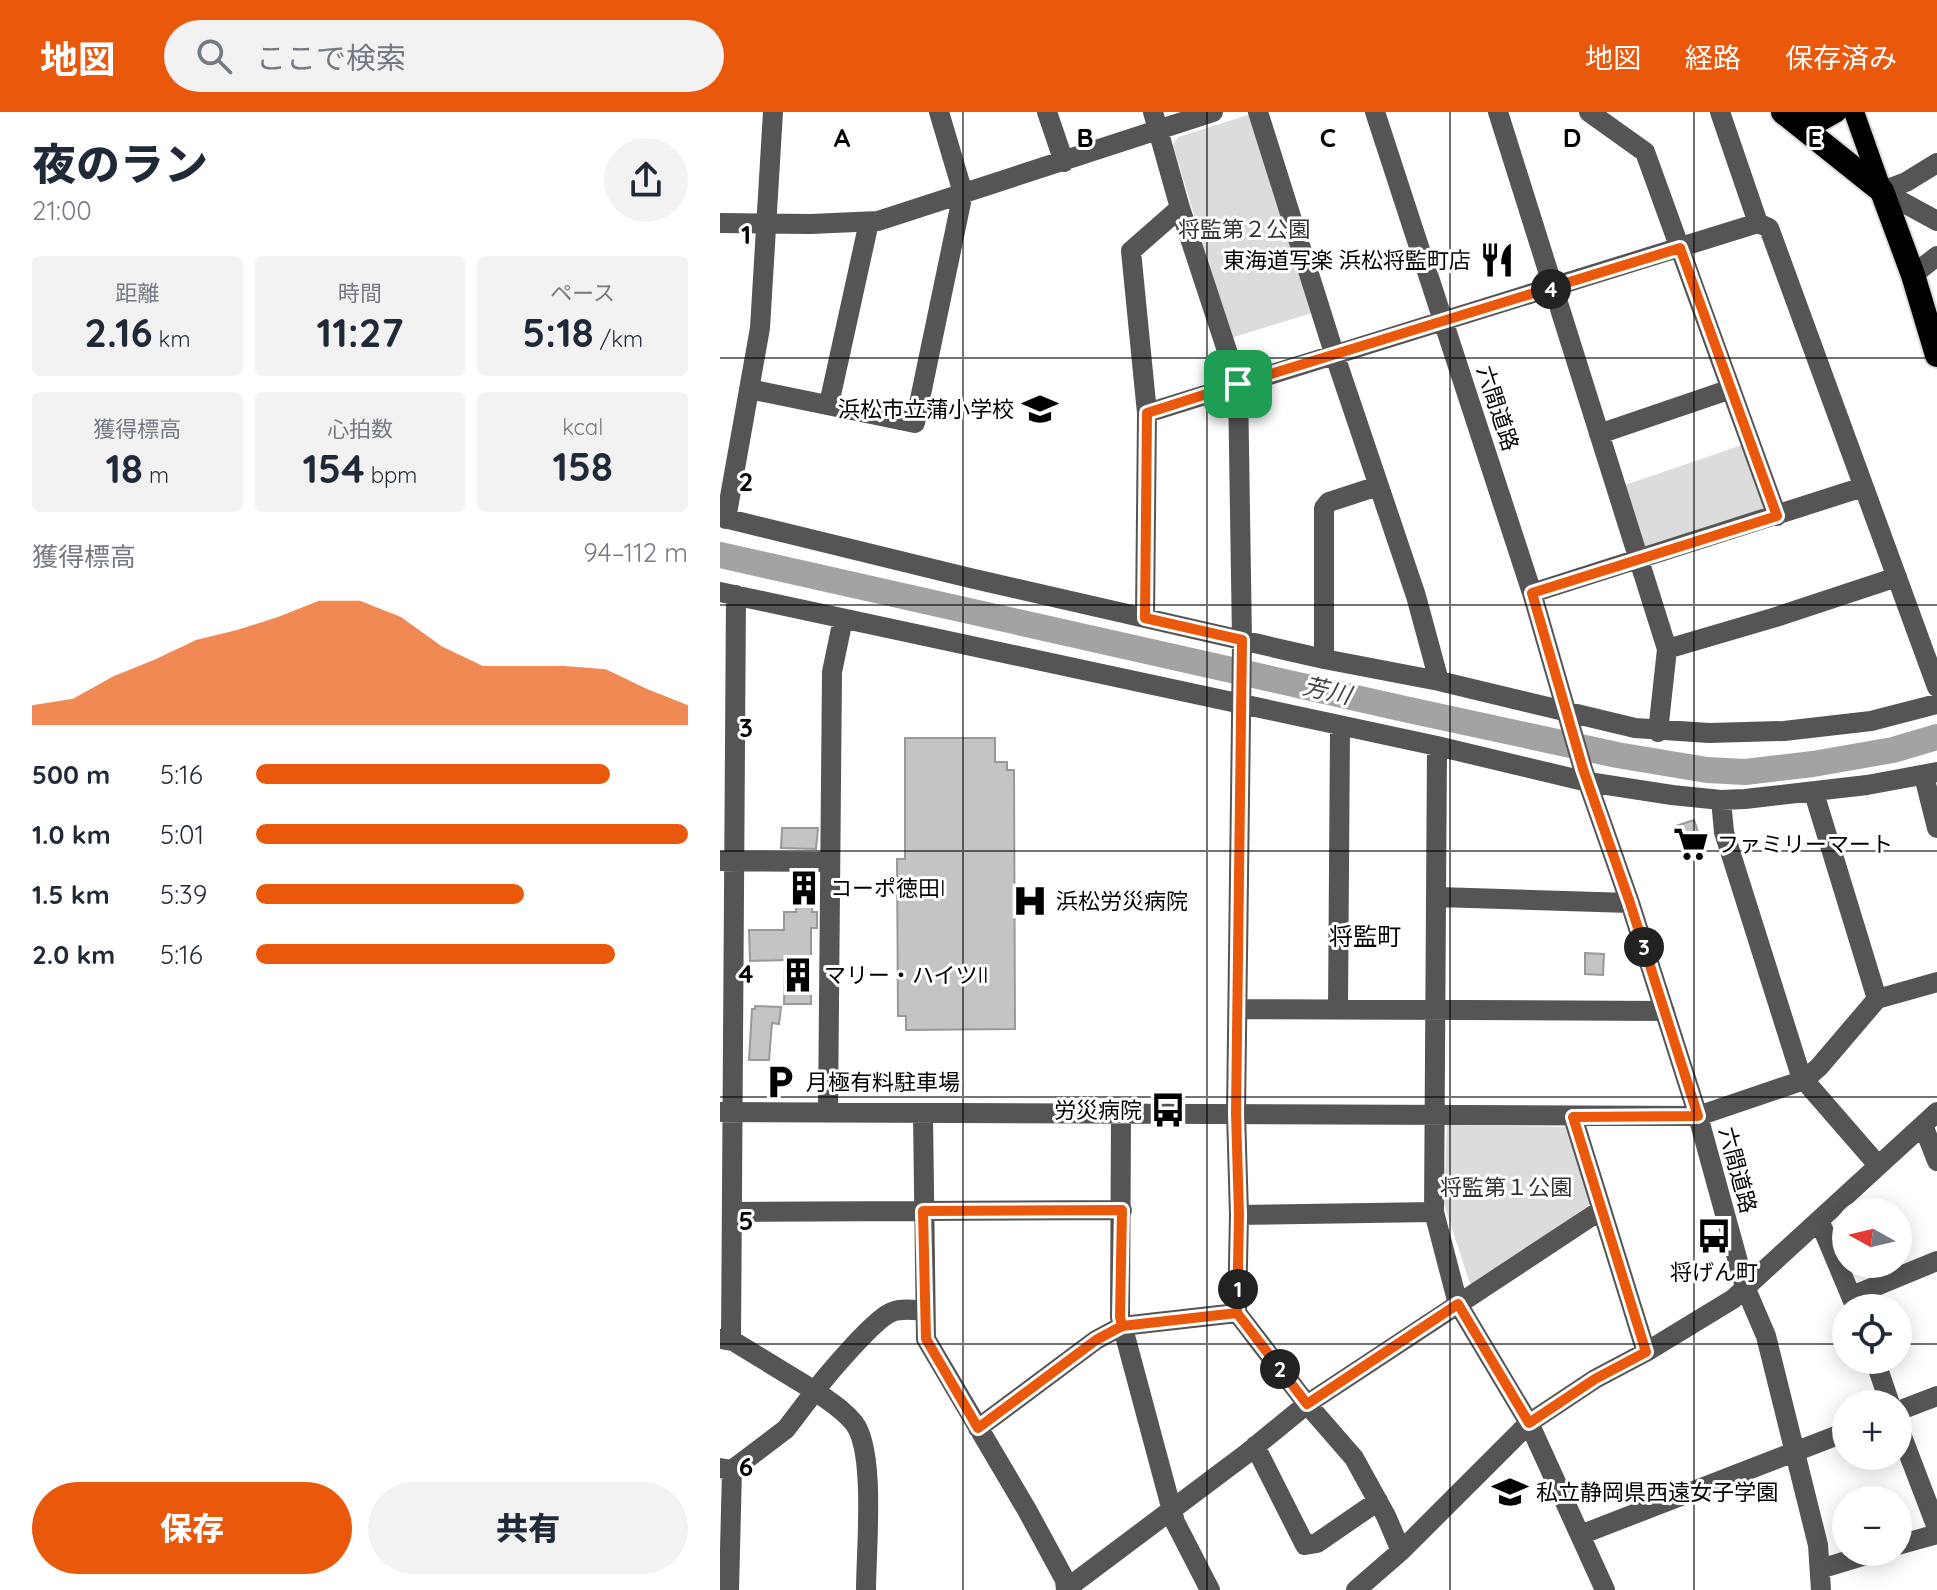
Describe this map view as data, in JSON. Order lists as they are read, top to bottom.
{
  "streets": {
    "street": ["六間道路"]
  },
  "districts": ["将監町"],
  "water": ["芳川"],
  "parks": ["将監第２公園", "将監第１公園"],
  "places": {
    "restaurant": ["東海道写楽 浜松将監町店"],
    "school or university": ["浜松市立蒲小学校", "私立静岡県西遠女子学園"],
    "supermarket": ["ファミリーマート"],
    "building": ["コーポ徳田I", "マリー・ハイツII"],
    "hospital": ["浜松労災病院"],
    "parking": ["月極有料駐車場"],
    "bus stop": ["労災病院", "将げん町"]
  },
  "north": "left",
  "page": {
    "header": "地図",
    "search": "ここで検索",
    "nav": ["地図", "経路", "保存済み"],
    "heading": ["夜のラン", "21:00"],
    "stats": [
      ["距離", "2.16 km"],
      ["時間", "11:27"],
      ["ペース", "5:18 /km"],
      ["獲得標高", "18 m"],
      ["心拍数", "154 bpm"],
      ["kcal", "158"]
    ],
    "pins": [
      "4",
      "3",
      "1",
      "2"
    ],
    "chart": ["獲得標高", "94–112 m"],
    "list": [
      {
        "name": "500 m",
        "note": "5:16"
      },
      {
        "name": "1.0 km",
        "note": "5:01"
      },
      {
        "name": "1.5 km",
        "note": "5:39"
      },
      {
        "name": "2.0 km",
        "note": "5:16"
      }
    ],
    "map_buttons": ["+", "−"],
    "buttons": ["保存", "共有"]
  },
  "grid": {
    "columns": [
      "A",
      "B",
      "C",
      "D",
      "E"
    ],
    "rows": [
      "1",
      "2",
      "3",
      "4",
      "5",
      "6"
    ]
  }
}
